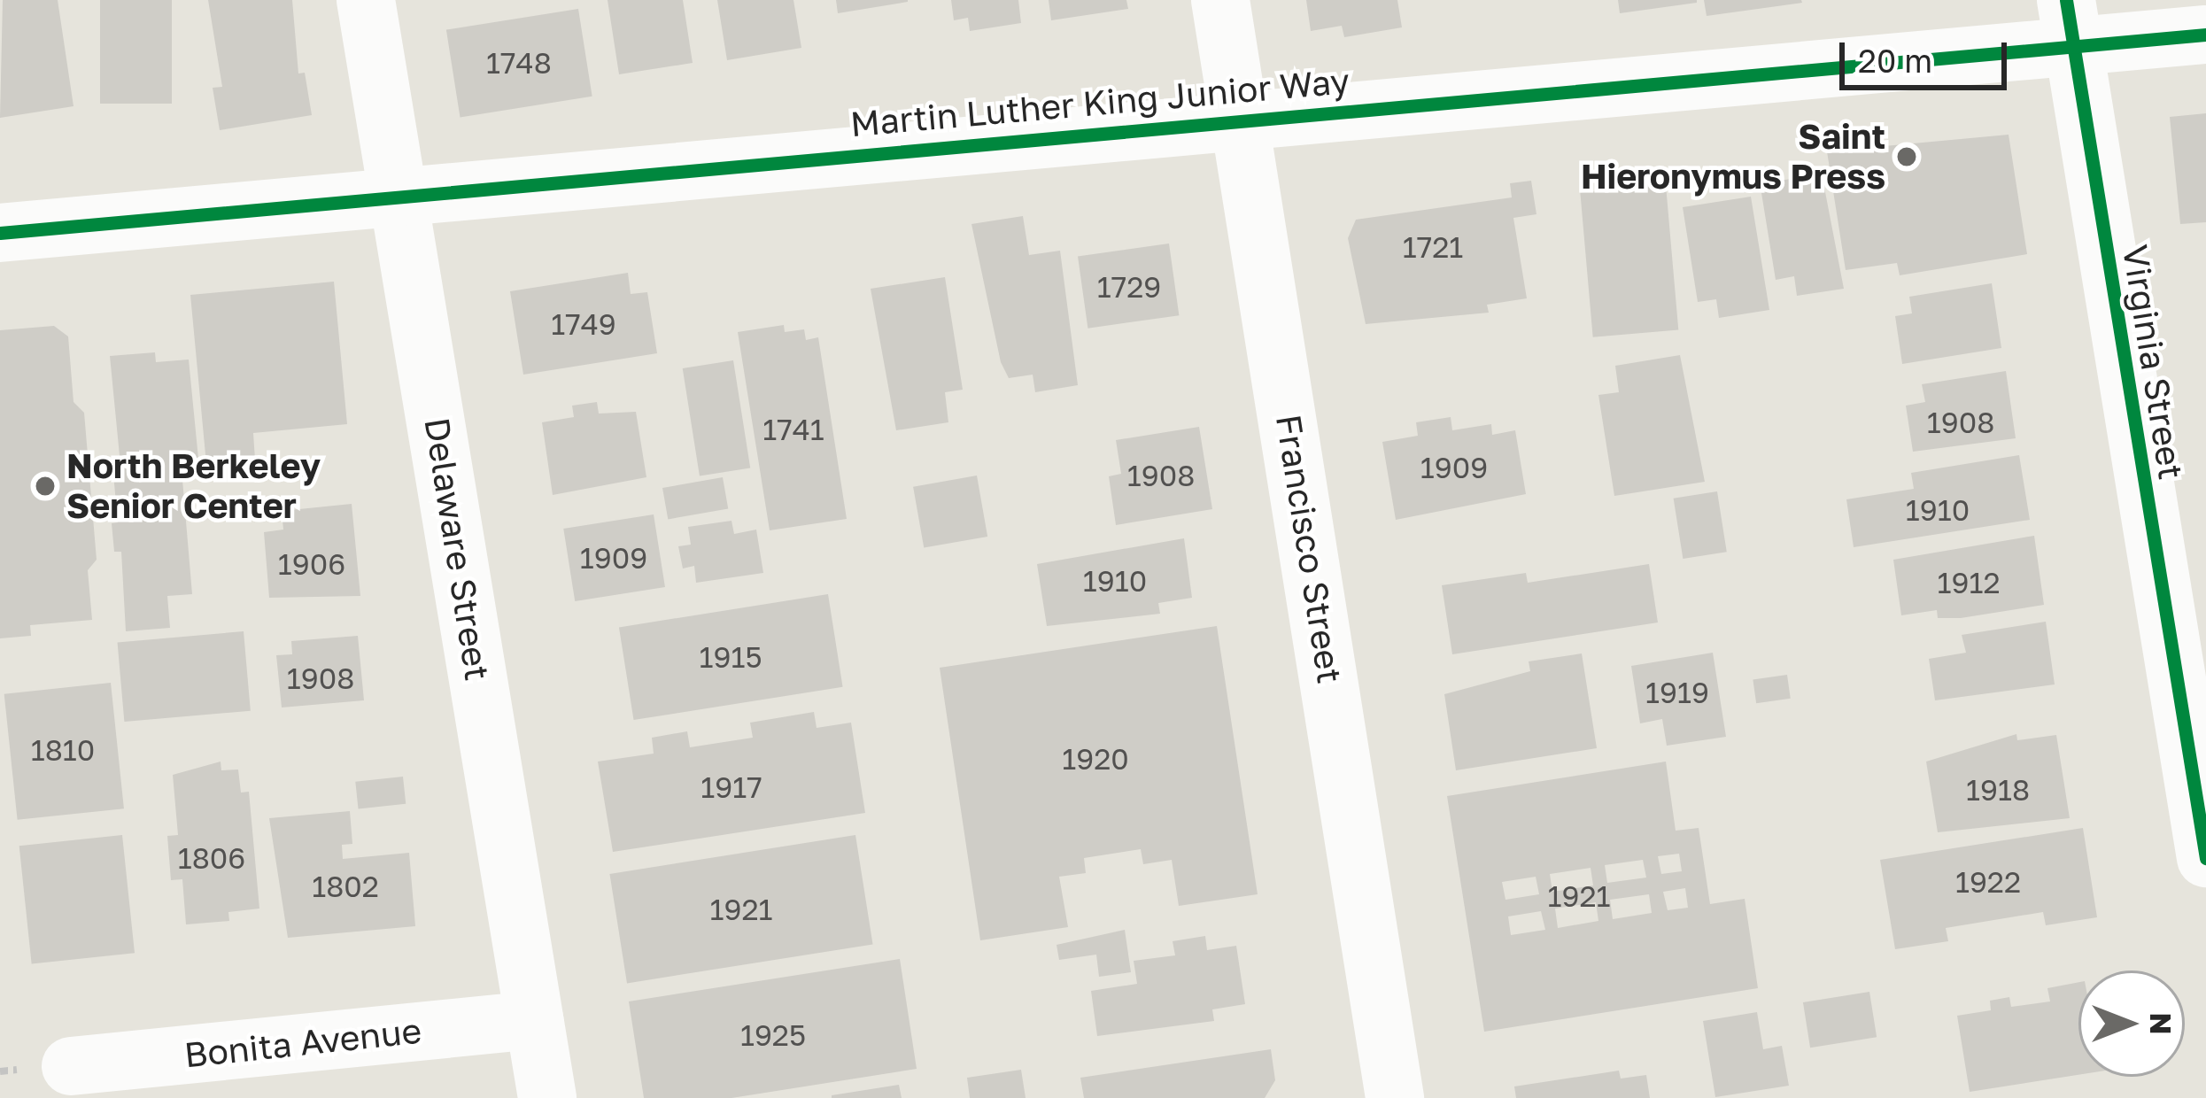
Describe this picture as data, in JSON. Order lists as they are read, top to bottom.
{
  "streets": {
    "street": [
      "Martin Luther King Junior Way",
      "Virginia Street",
      "Delaware Street",
      "Francisco Street",
      "Bonita Avenue"
    ]
  },
  "crossings": [
    ["Martin Luther King Junior Way", "Virginia Street"],
    ["Martin Luther King Junior Way", "Delaware Street"],
    ["Martin Luther King Junior Way", "Francisco Street"],
    ["Delaware Street", "Bonita Avenue"]
  ],
  "places": ["Saint Hieronymus Press", "North Berkeley Senior Center"],
  "house_numbers": [
    "1748",
    "1721",
    "1729",
    "1749",
    "1908",
    "1741",
    "1909",
    "1908",
    "1910",
    "1909",
    "1906",
    "1910",
    "1912",
    "1915",
    "1908",
    "1919",
    "1810",
    "1920",
    "1917",
    "1918",
    "1806",
    "1922",
    "1802",
    "1921",
    "1921",
    "1925"
  ],
  "scale_bar": "20 m",
  "north": "right"
}
